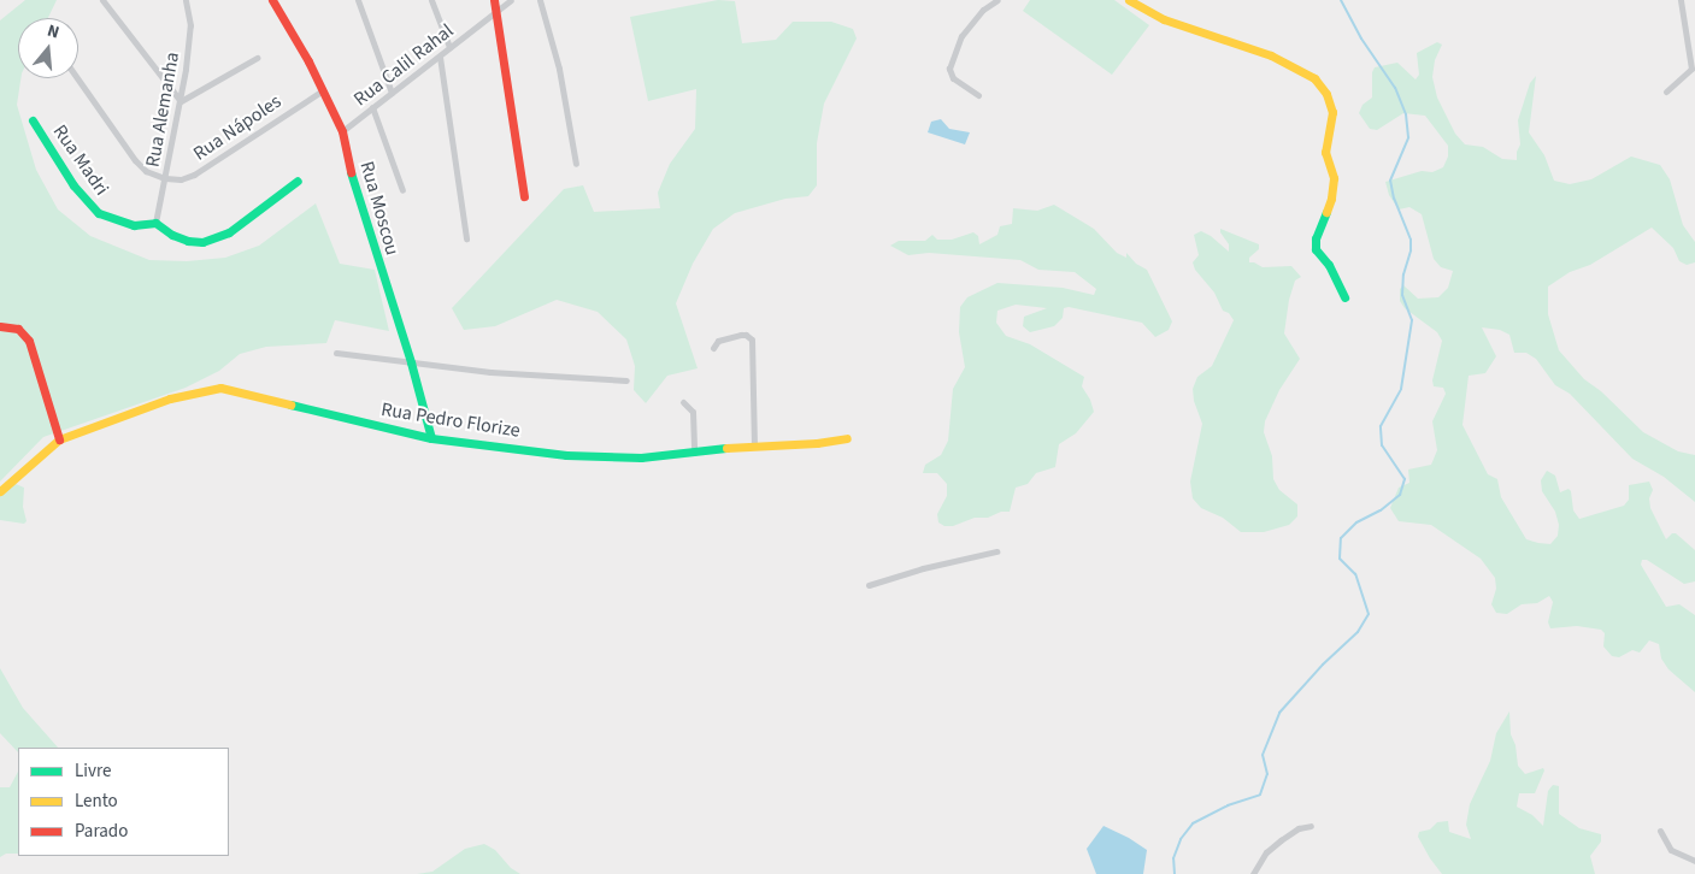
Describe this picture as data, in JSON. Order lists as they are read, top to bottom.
{
  "streets": {
    "street": [
      "Rua Calil Rahal",
      "Rua Alemanha",
      "Rua Nápoles",
      "Rua Madri",
      "Rua Moscou",
      "Rua Pedro Florize"
    ]
  },
  "crossings": [
    ["Rua Calil Rahal", "Rua Moscou"],
    ["Rua Alemanha", "Rua Nápoles"],
    ["Rua Alemanha", "Rua Madri"],
    ["Rua Nápoles", "Rua Moscou"],
    ["Rua Moscou", "Rua Pedro Florize"]
  ],
  "legend": ["Livre", "Lento", "Parado"],
  "north": "top"
}
